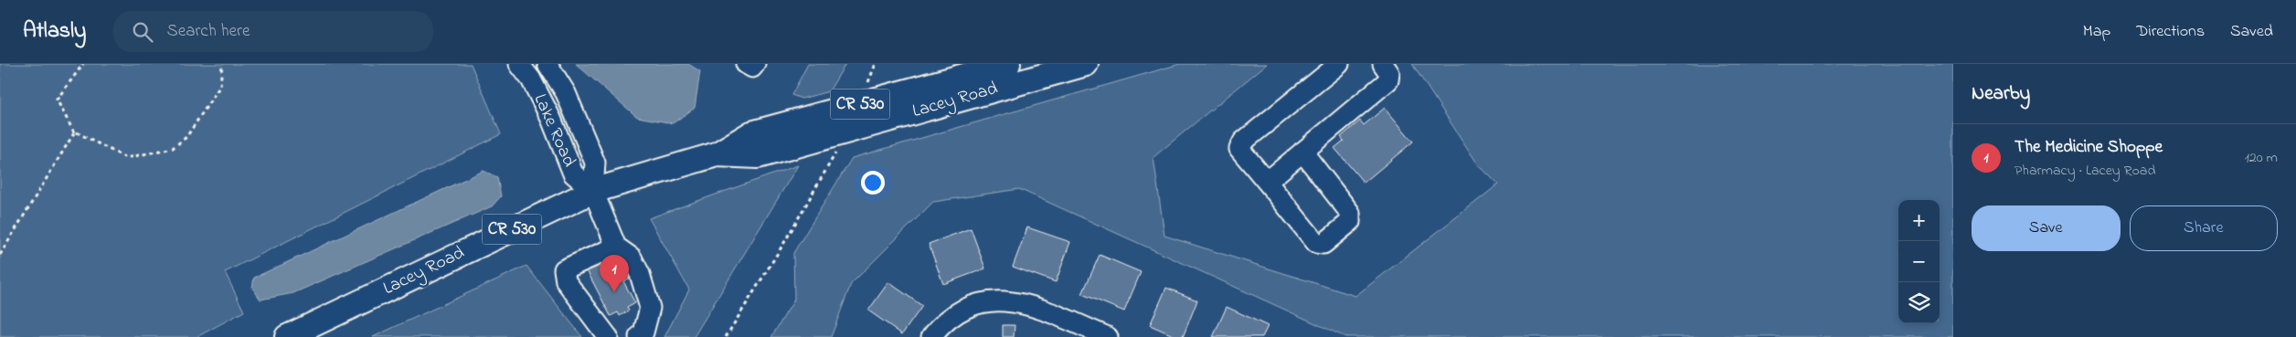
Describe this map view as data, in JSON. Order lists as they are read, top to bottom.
{
  "streets": {
    "main road": ["Lacey Road", "CR 530"],
    "street": ["Lake Road"]
  },
  "crossings": [
    ["Lacey Road", "Lake Road"]
  ],
  "page": {
    "header": "Atlasly",
    "search": "Search here",
    "nav": ["Map", "Directions", "Saved"],
    "heading": "Nearby",
    "list": [
      {
        "mark": "1",
        "name": "The Medicine Shoppe",
        "note": "Pharmacy · Lacey Road",
        "value": "120 m"
      }
    ],
    "buttons": ["Save", "Share"],
    "map_buttons": ["+", "−"],
    "pins": "1"
  }
}
